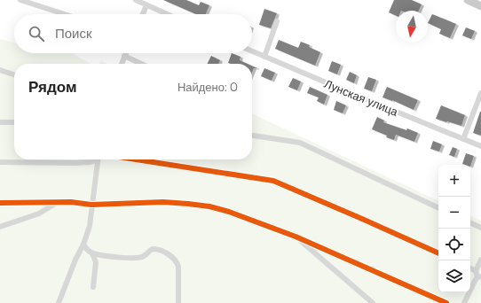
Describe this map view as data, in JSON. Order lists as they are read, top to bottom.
{
  "streets": {
    "street": ["Лунская улица"]
  },
  "north": "bottom",
  "page": {
    "search": "Поиск",
    "heading": ["Рядом", "Найдено: 0"],
    "map_buttons": ["+", "−"]
  }
}
